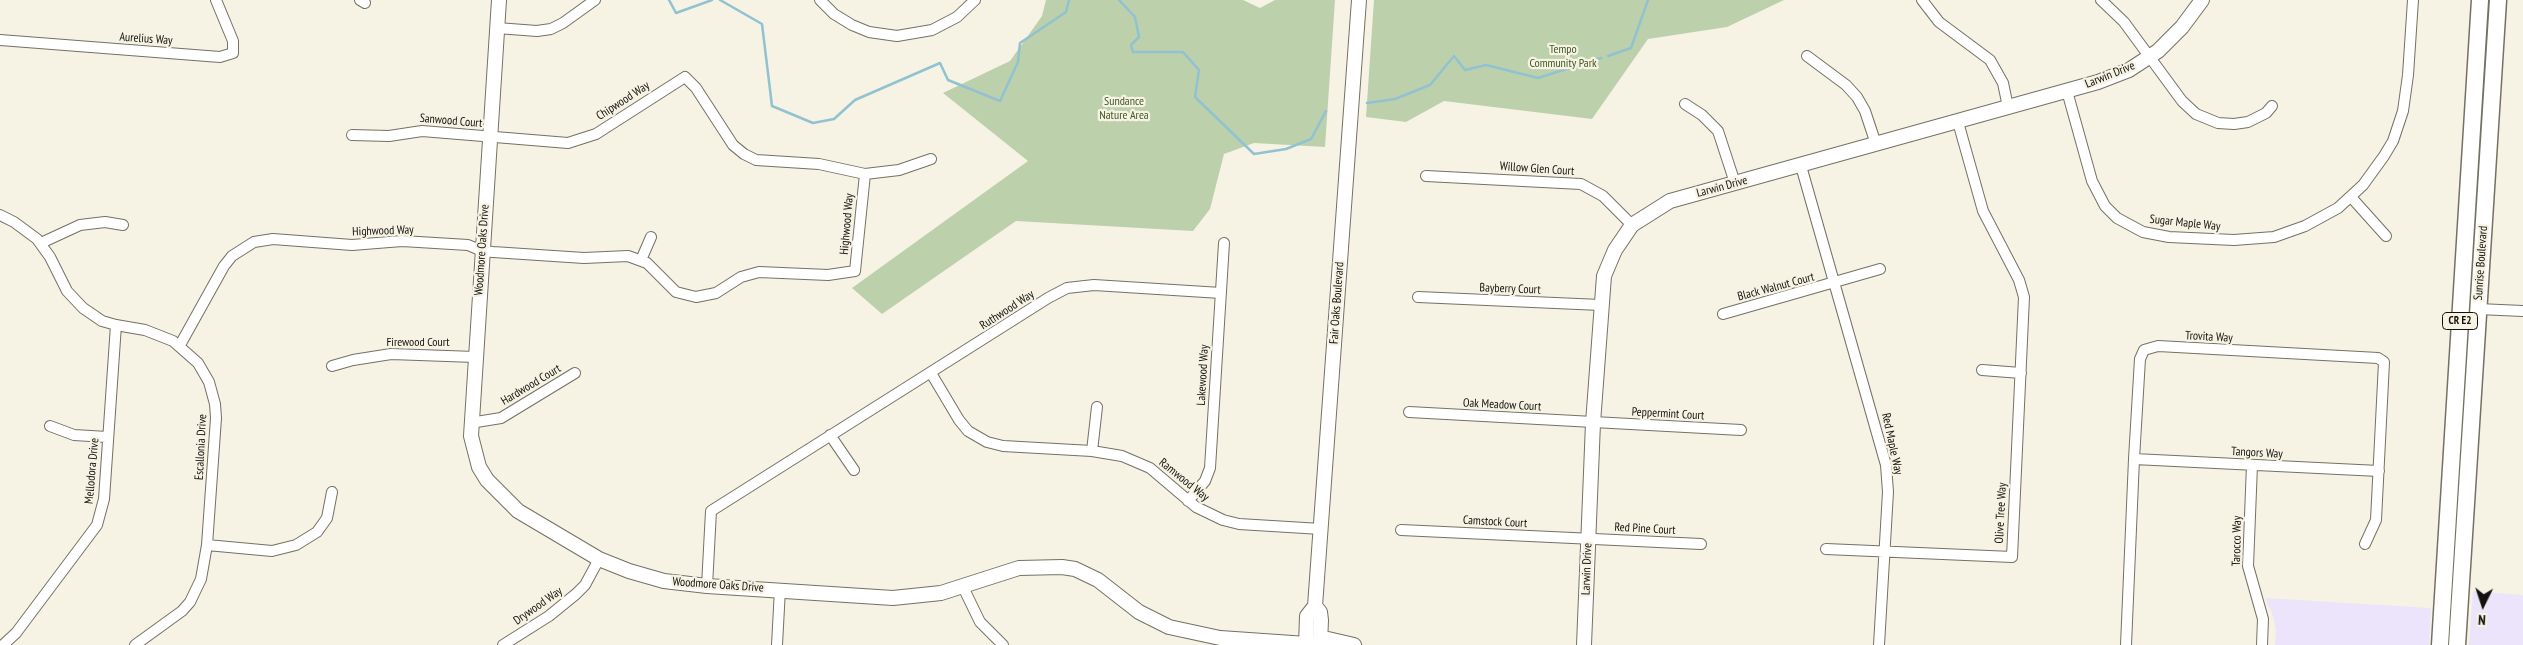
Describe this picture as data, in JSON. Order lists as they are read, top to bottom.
{
  "streets": {
    "main road": ["Sunrise Boulevard", "CR E2"],
    "street": [
      "Aurelius Way",
      "Larwin Drive",
      "Chipwood Way",
      "Sanwood Court",
      "Willow Glen Court",
      "Sugar Maple Way",
      "Highwood Way",
      "Woodmore Oaks Drive",
      "Black Walnut Court",
      "Bayberry Court",
      "Fair Oaks Boulevard",
      "Ruthwood Way",
      "Trovita Way",
      "Firewood Court",
      "Lakewood Way",
      "Hardwood Court",
      "Oak Meadow Court",
      "Peppermint Court",
      "Red Maple Way",
      "Escallonia Drive",
      "Tangors Way",
      "Mellodora Drive",
      "Ramwood Way",
      "Olive Tree Way",
      "Camstock Court",
      "Red Pine Court",
      "Tarocco Way",
      "Drywood Way"
    ]
  },
  "crossings": [
    ["Larwin Drive", "Willow Glen Court"],
    ["Larwin Drive", "Sugar Maple Way"],
    ["Larwin Drive", "Bayberry Court"],
    ["Larwin Drive", "Oak Meadow Court"],
    ["Larwin Drive", "Peppermint Court"],
    ["Larwin Drive", "Red Maple Way"],
    ["Larwin Drive", "Olive Tree Way"],
    ["Larwin Drive", "Camstock Court"],
    ["Larwin Drive", "Red Pine Court"],
    ["Chipwood Way", "Sanwood Court"],
    ["Chipwood Way", "Highwood Way"],
    ["Chipwood Way", "Woodmore Oaks Drive"],
    ["Sanwood Court", "Woodmore Oaks Drive"],
    ["Highwood Way", "Woodmore Oaks Drive"],
    ["Highwood Way", "Escallonia Drive"],
    ["Woodmore Oaks Drive", "Fair Oaks Boulevard"],
    ["Woodmore Oaks Drive", "Ruthwood Way"],
    ["Woodmore Oaks Drive", "Firewood Court"],
    ["Woodmore Oaks Drive", "Hardwood Court"],
    ["Woodmore Oaks Drive", "Drywood Way"],
    ["Black Walnut Court", "Red Maple Way"],
    ["Fair Oaks Boulevard", "Ramwood Way"],
    ["Ruthwood Way", "Lakewood Way"],
    ["Ruthwood Way", "Ramwood Way"],
    ["Trovita Way", "Tangors Way"],
    ["Lakewood Way", "Ramwood Way"],
    ["Oak Meadow Court", "Peppermint Court"],
    ["Red Maple Way", "Olive Tree Way"],
    ["Escallonia Drive", "Mellodora Drive"],
    ["Tangors Way", "Tarocco Way"],
    ["Camstock Court", "Red Pine Court"]
  ],
  "parks": ["Tempo Community Park", "Sundance Nature Area"],
  "north": "bottom"
}
